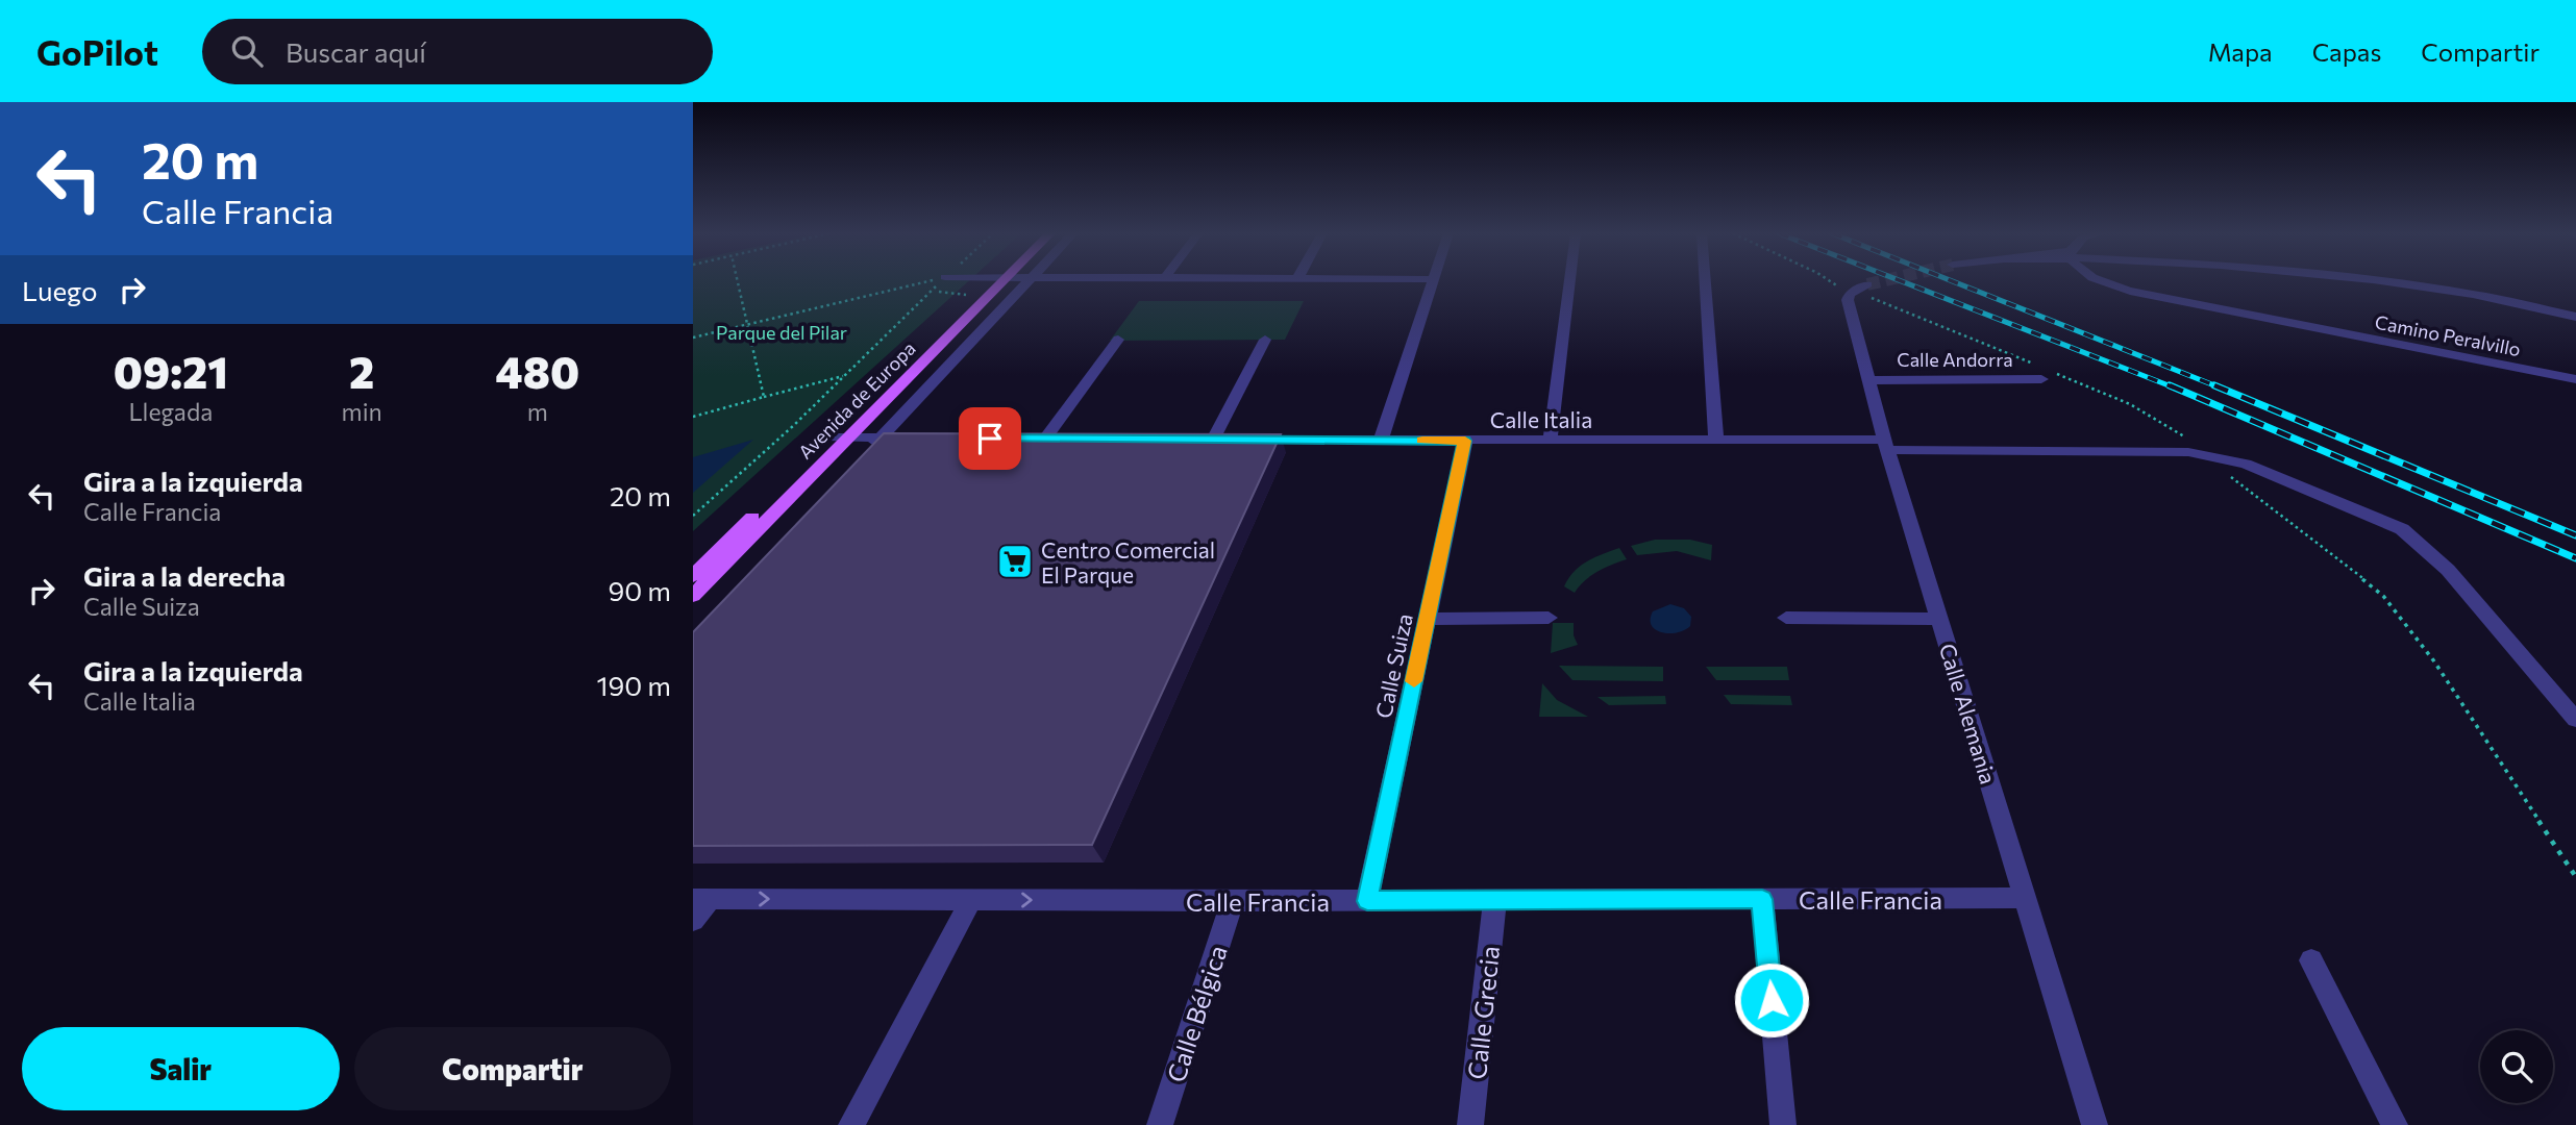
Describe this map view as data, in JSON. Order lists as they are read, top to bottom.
{
  "streets": {
    "main road": ["Avenida de Europa"],
    "street": [
      "Camino Peralvillo",
      "Calle Andorra",
      "Calle Italia",
      "Calle Suiza",
      "Calle Alemania",
      "Calle Francia",
      "Calle Grecia",
      "Calle Bélgica"
    ]
  },
  "crossings": [
    ["Calle Andorra", "Calle Alemania"],
    ["Calle Italia", "Calle Suiza"],
    ["Calle Italia", "Calle Alemania"],
    ["Calle Suiza", "Calle Francia"],
    ["Calle Alemania", "Calle Francia"],
    ["Calle Francia", "Calle Grecia"],
    ["Calle Francia", "Calle Bélgica"]
  ],
  "one_way": ["Calle Francia"],
  "parks": ["Parque del Pilar"],
  "places": {
    "supermarket": ["Centro Comercial El Parque"]
  },
  "page": {
    "header": "GoPilot",
    "search": "Buscar aquí",
    "nav": ["Mapa", "Capas", "Compartir"],
    "turn": ["20 m", "Calle Francia"],
    "then": "Luego",
    "eta": [
      "09:21",
      "Llegada",
      "2",
      "min",
      "480",
      "m"
    ],
    "list": [
      {
        "name": "Gira a la izquierda",
        "note": "Calle Francia",
        "value": "20 m"
      },
      {
        "name": "Gira a la derecha",
        "note": "Calle Suiza",
        "value": "90 m"
      },
      {
        "name": "Gira a la izquierda",
        "note": "Calle Italia",
        "value": "190 m"
      }
    ],
    "buttons": ["Salir", "Compartir"]
  }
}
